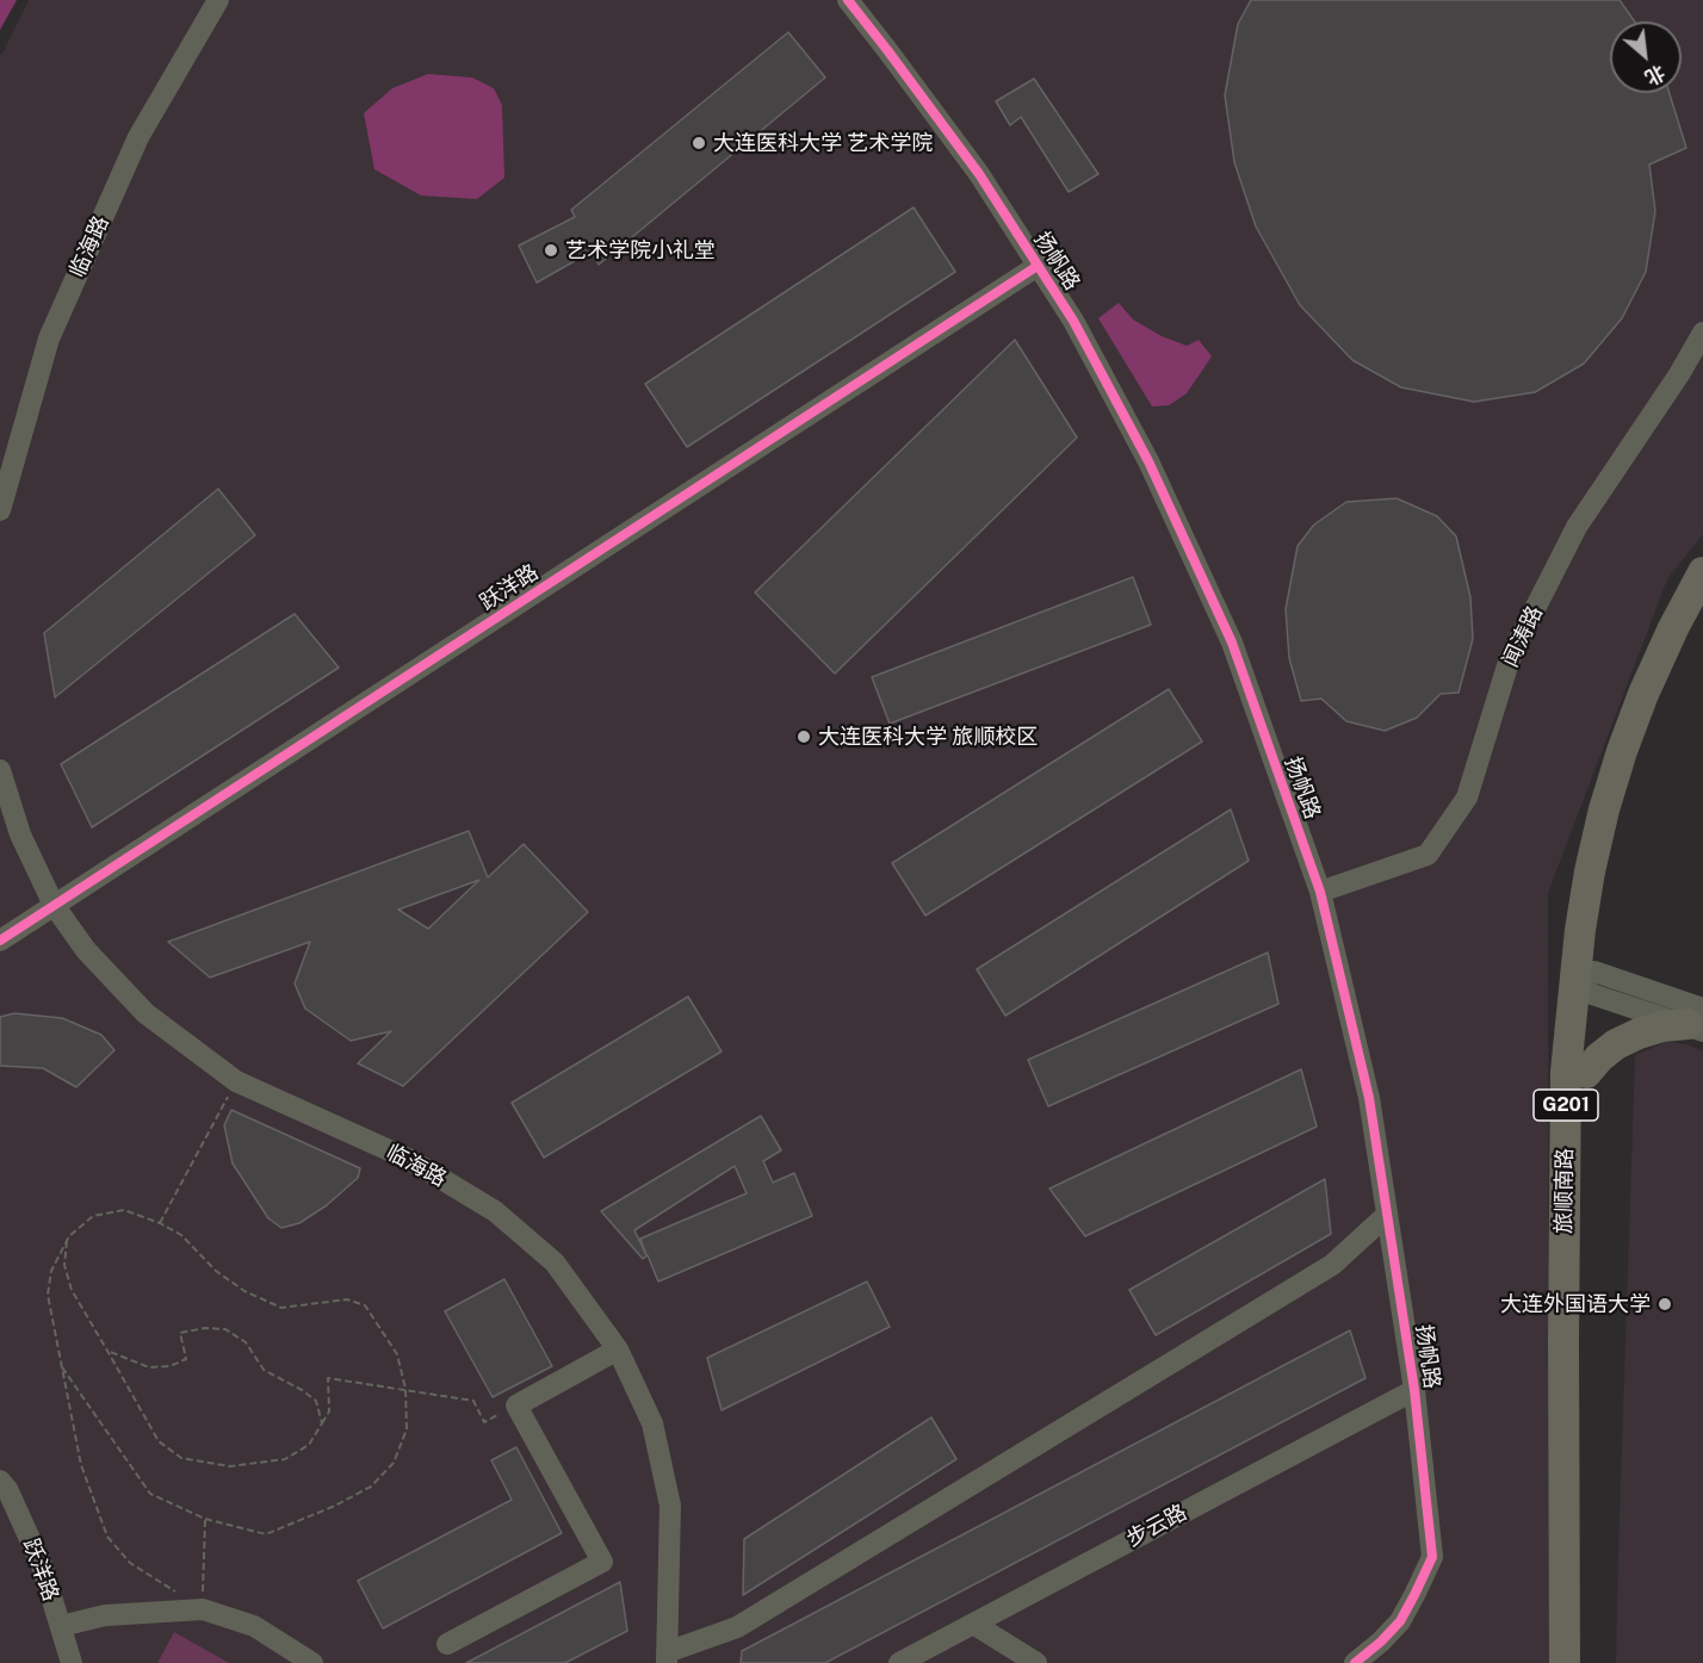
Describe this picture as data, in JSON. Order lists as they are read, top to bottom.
{
  "streets": {
    "highway": ["G201", "旅顺南路"],
    "street": [
      "临海路",
      "扬帆路",
      "跃洋路",
      "闻涛路",
      "步云路"
    ]
  },
  "crossings": [
    ["临海路", "跃洋路"],
    ["扬帆路", "跃洋路"],
    ["扬帆路", "闻涛路"],
    ["扬帆路", "步云路"]
  ],
  "places": [
    "大连医科大学 艺术学院",
    "艺术学院小礼堂",
    "大连医科大学 旅顺校区",
    "大连外国语大学"
  ],
  "north": "bottom right"
}
